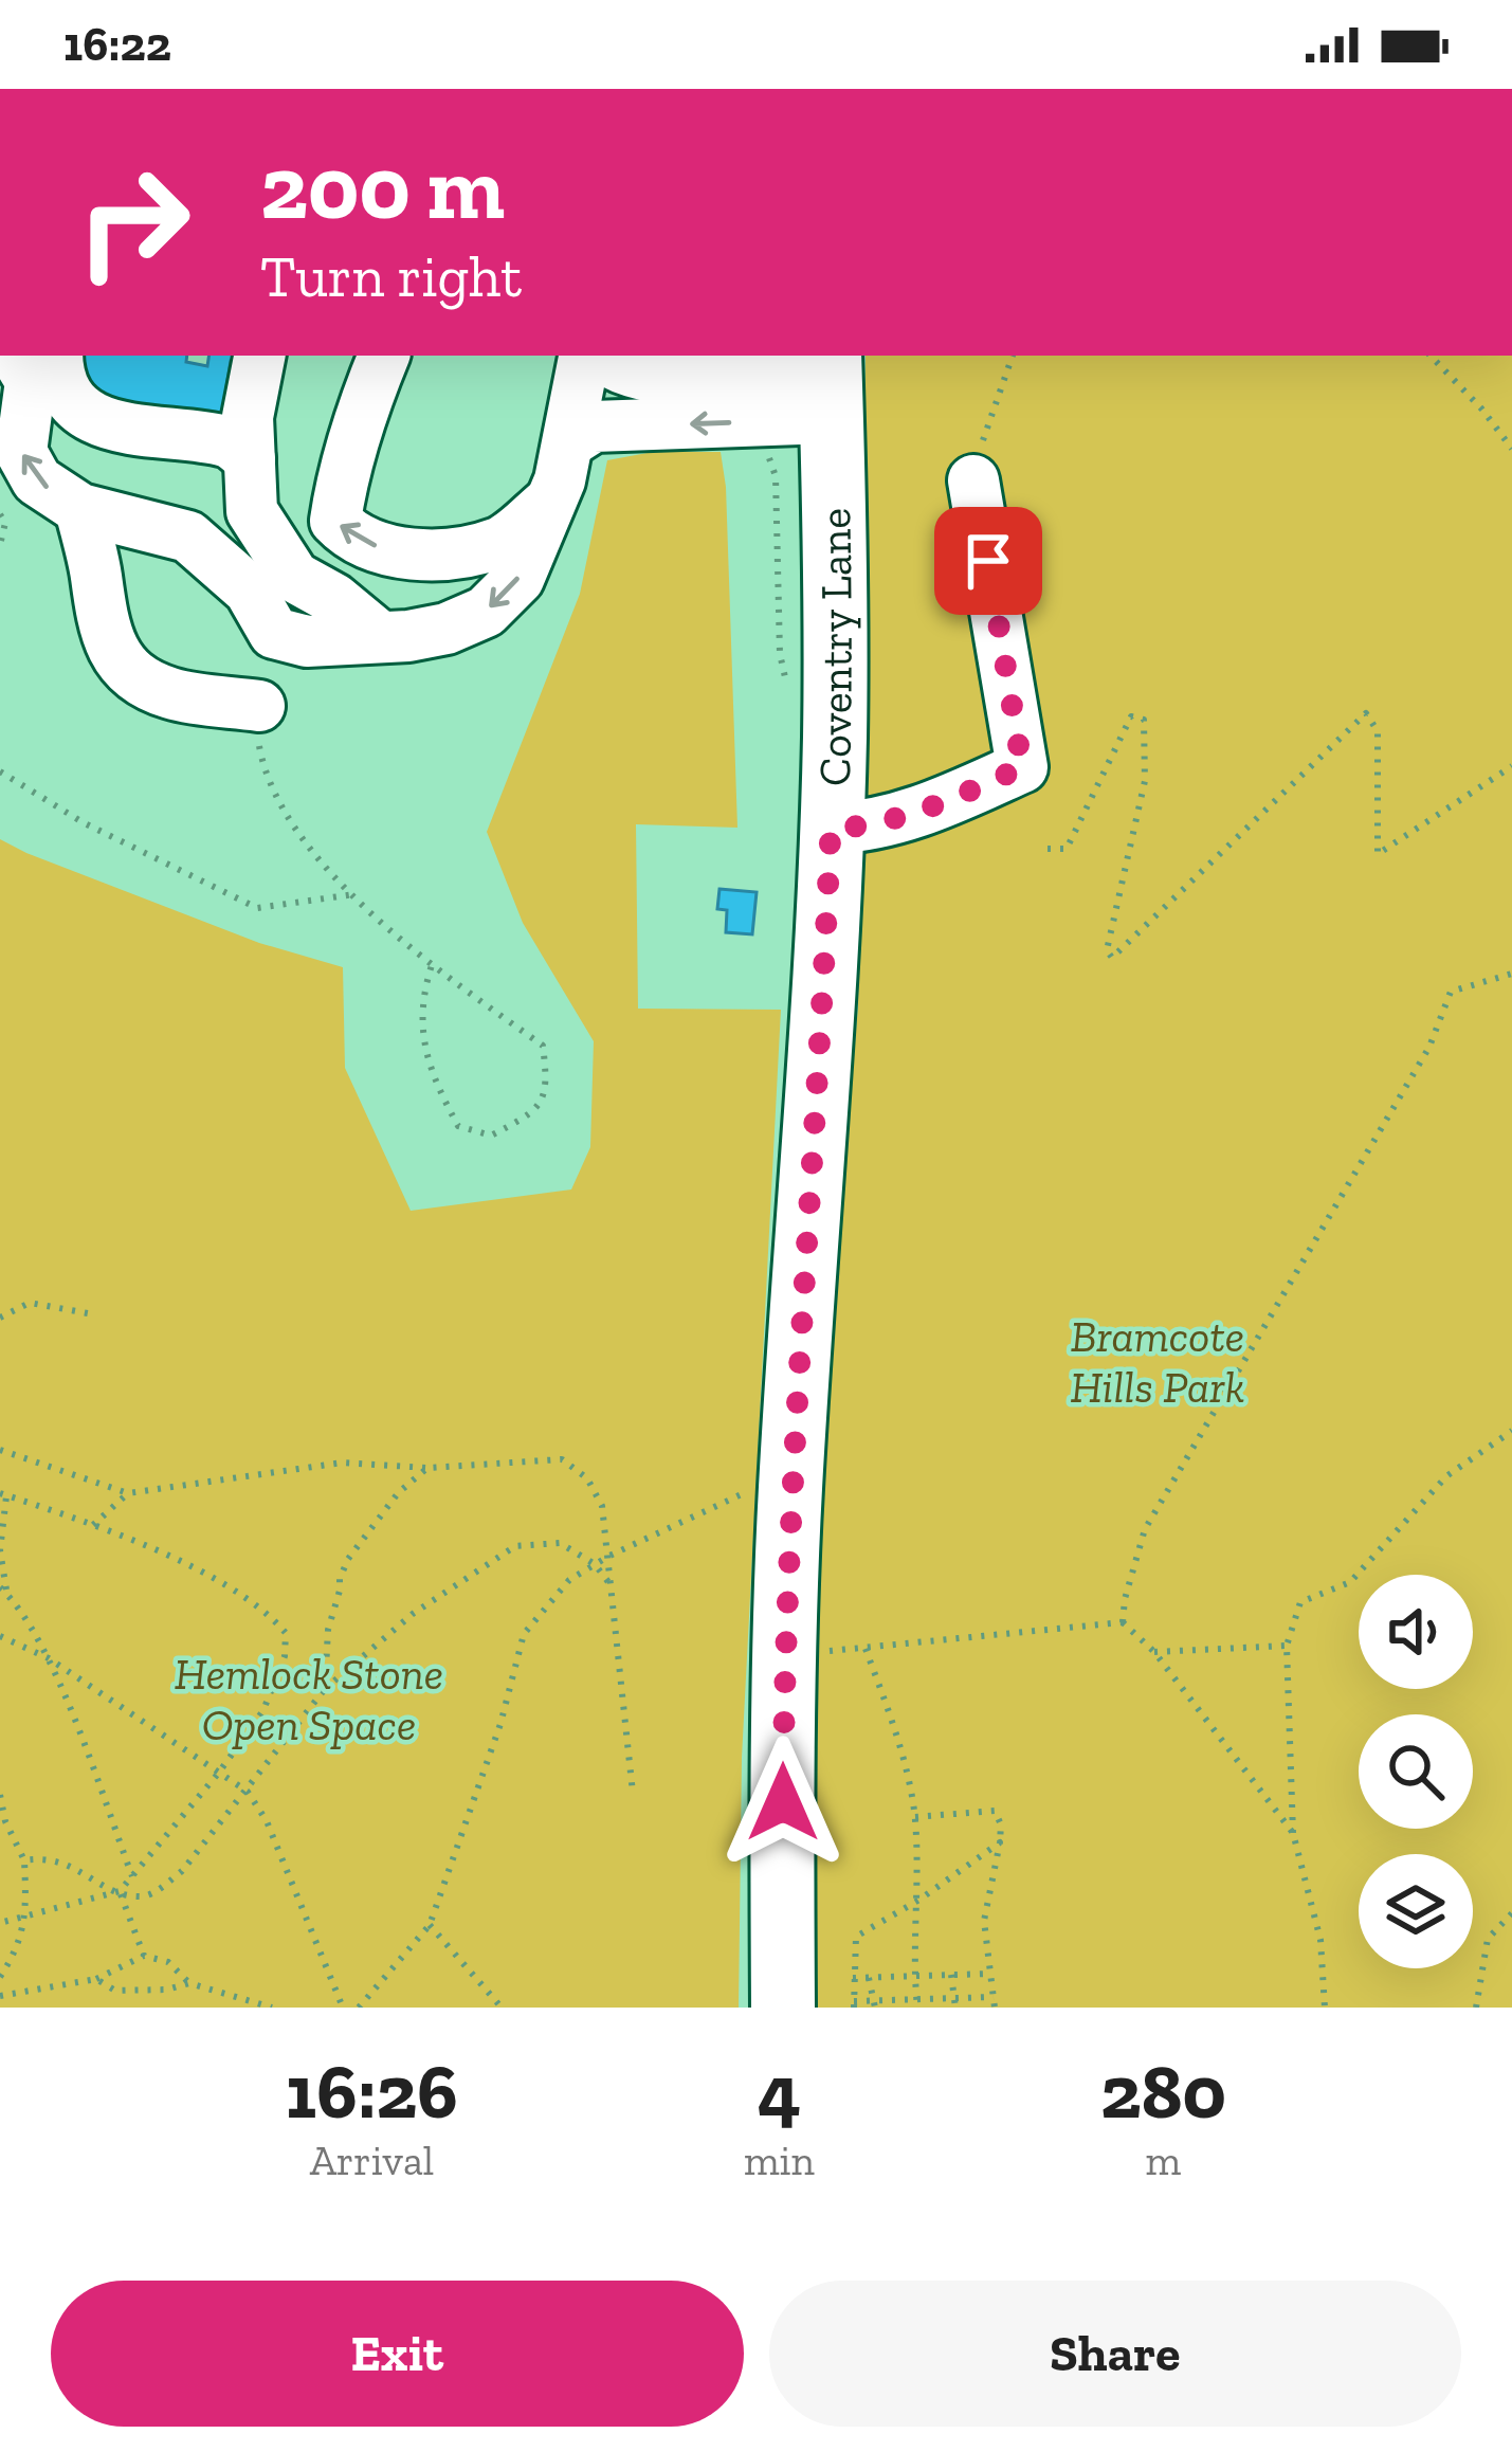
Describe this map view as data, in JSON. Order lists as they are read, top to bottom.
{
  "streets": {
    "main road": ["Coventry Lane"]
  },
  "parks": ["Bramcote Hills Park", "Hemlock Stone Open Space"],
  "page": {
    "status": "16:22",
    "turn": ["200 m", "Turn right"],
    "eta": [
      "16:26",
      "Arrival",
      "4",
      "min",
      "280",
      "m"
    ],
    "buttons": ["Exit", "Share"]
  }
}
